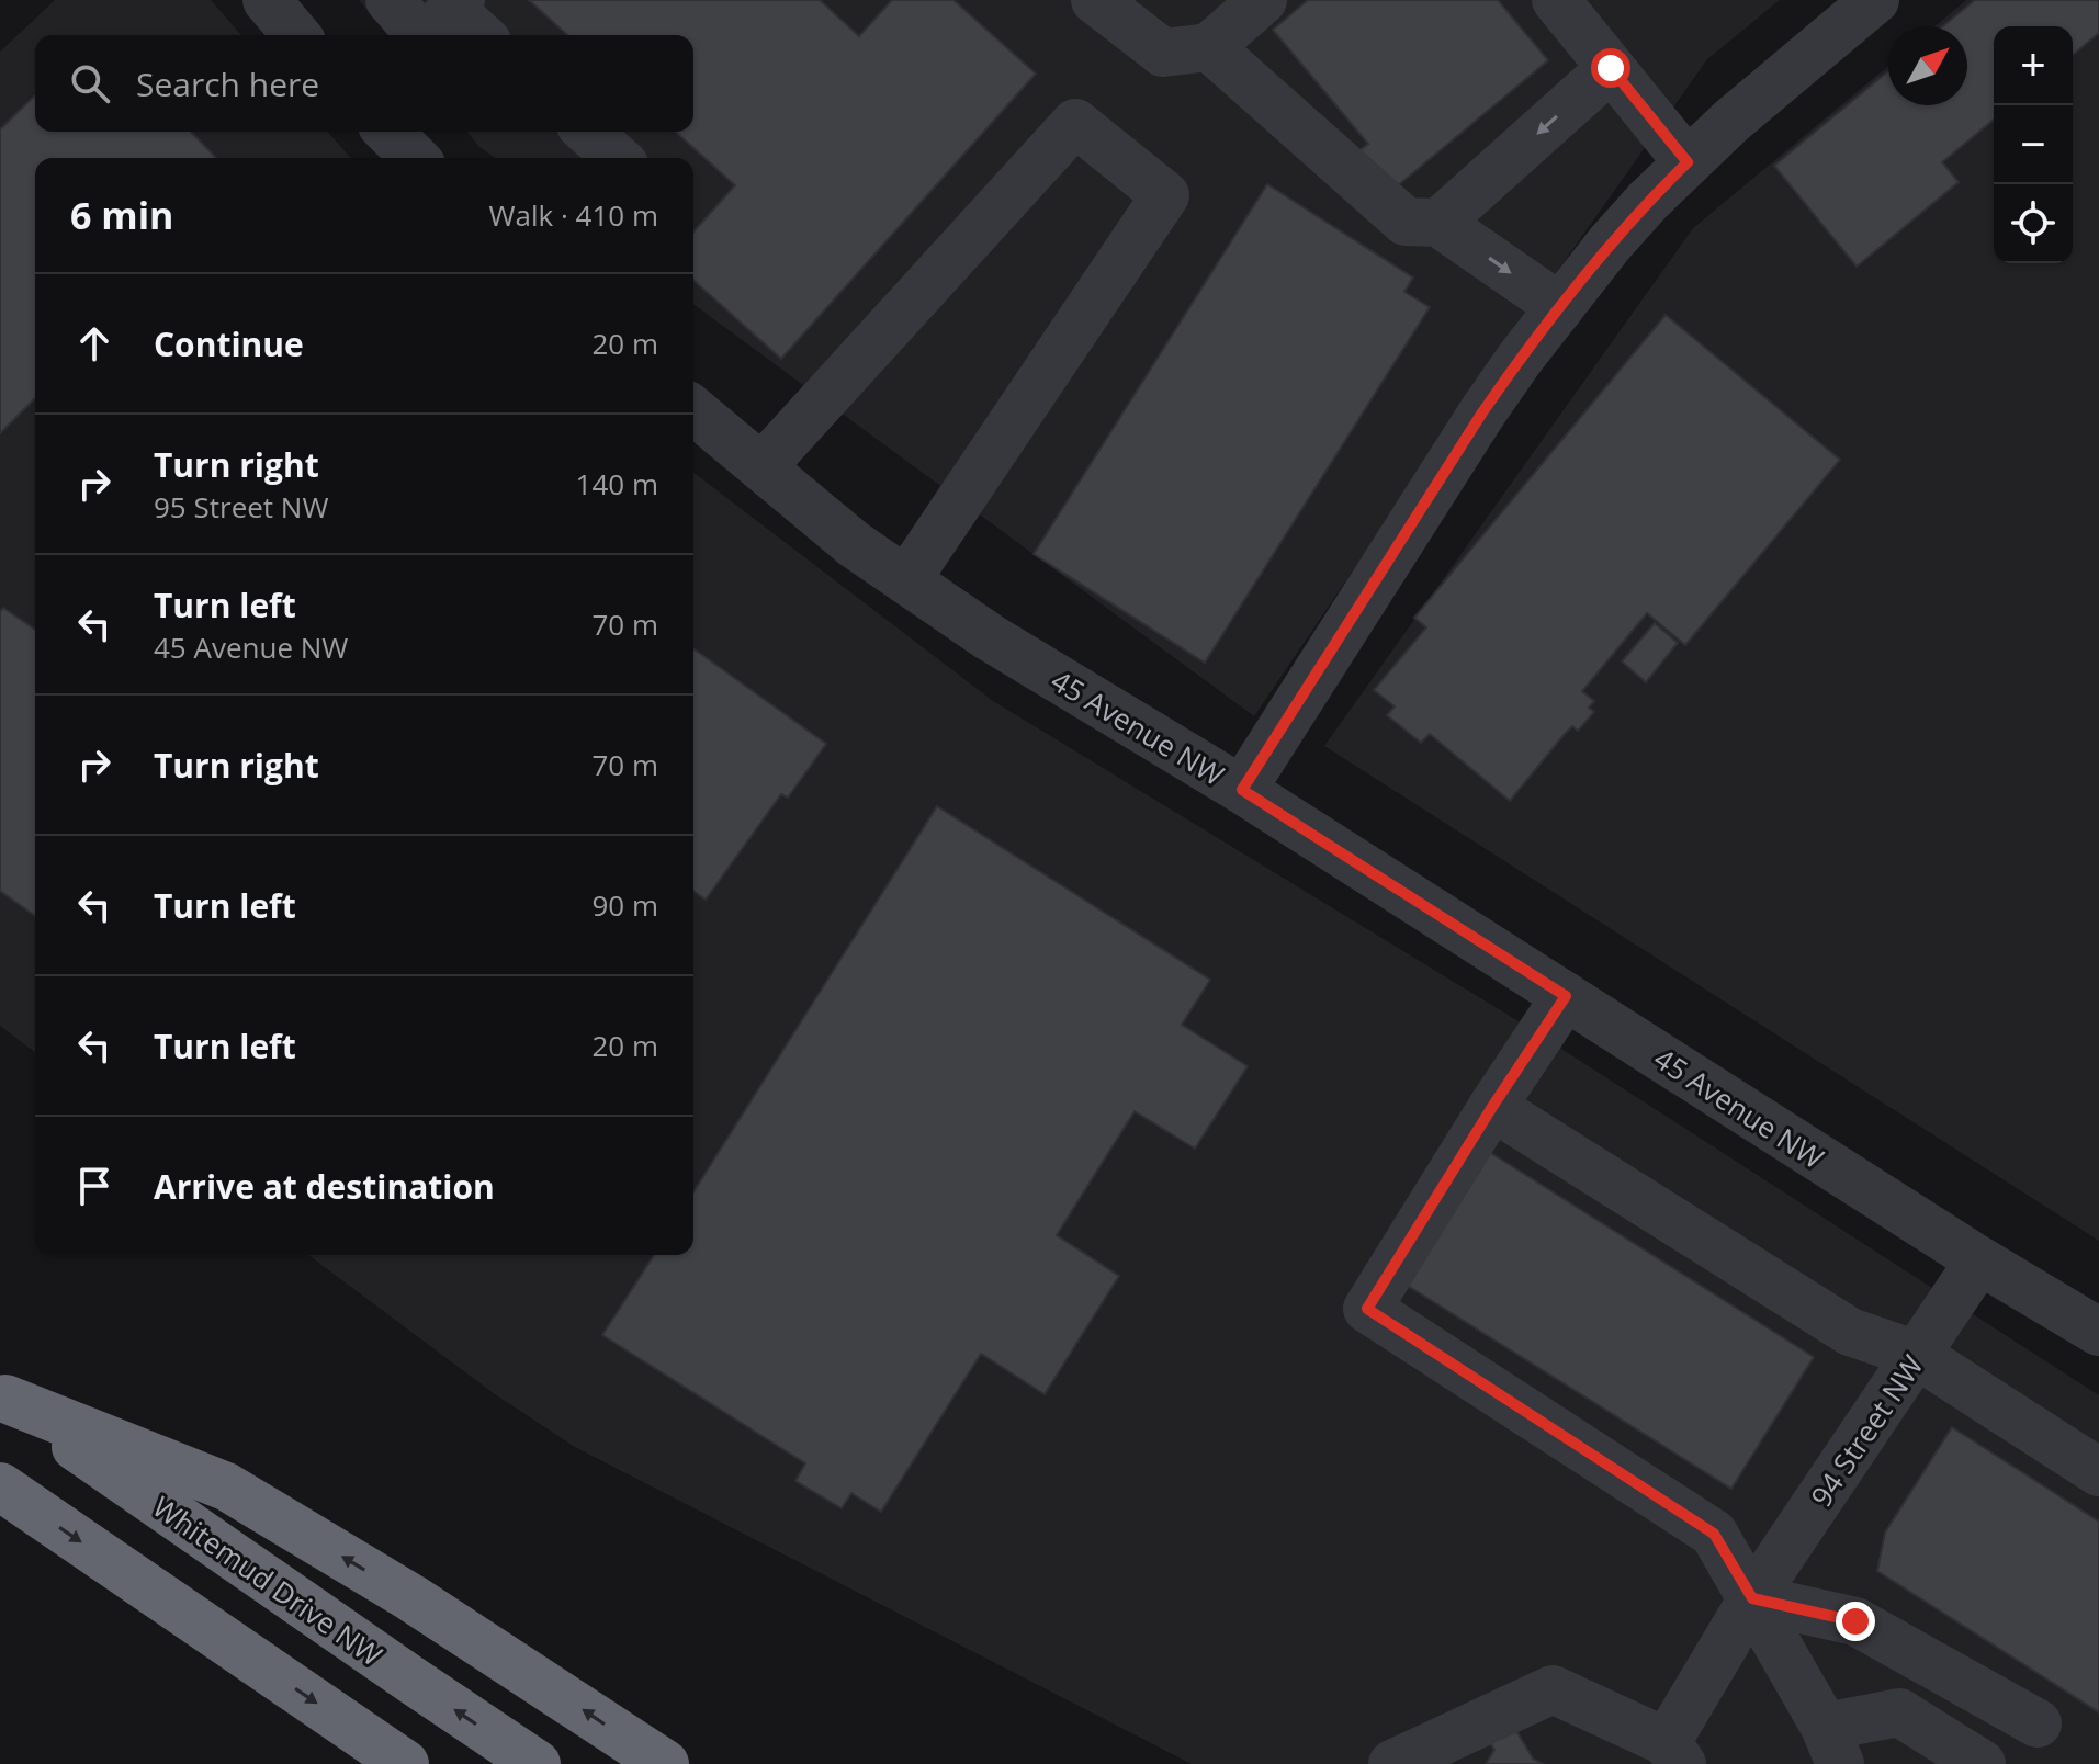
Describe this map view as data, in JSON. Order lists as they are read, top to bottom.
{
  "streets": {
    "highway": ["Whitemud Drive NW"],
    "street": ["45 Avenue NW", "94 Street NW"]
  },
  "crossings": [
    ["45 Avenue NW", "94 Street NW"]
  ],
  "north": "top right",
  "page": {
    "map_buttons": ["+", "−"],
    "search": "Search here",
    "heading": ["6 min", "Walk · 410 m"],
    "list": [
      ["Continue", "20 m"],
      ["Turn right", "95 Street NW", "140 m"],
      ["Turn left", "45 Avenue NW", "70 m"],
      ["Turn right", "70 m"],
      ["Turn left", "90 m"],
      ["Turn left", "20 m"],
      "Arrive at destination"
    ]
  }
}
